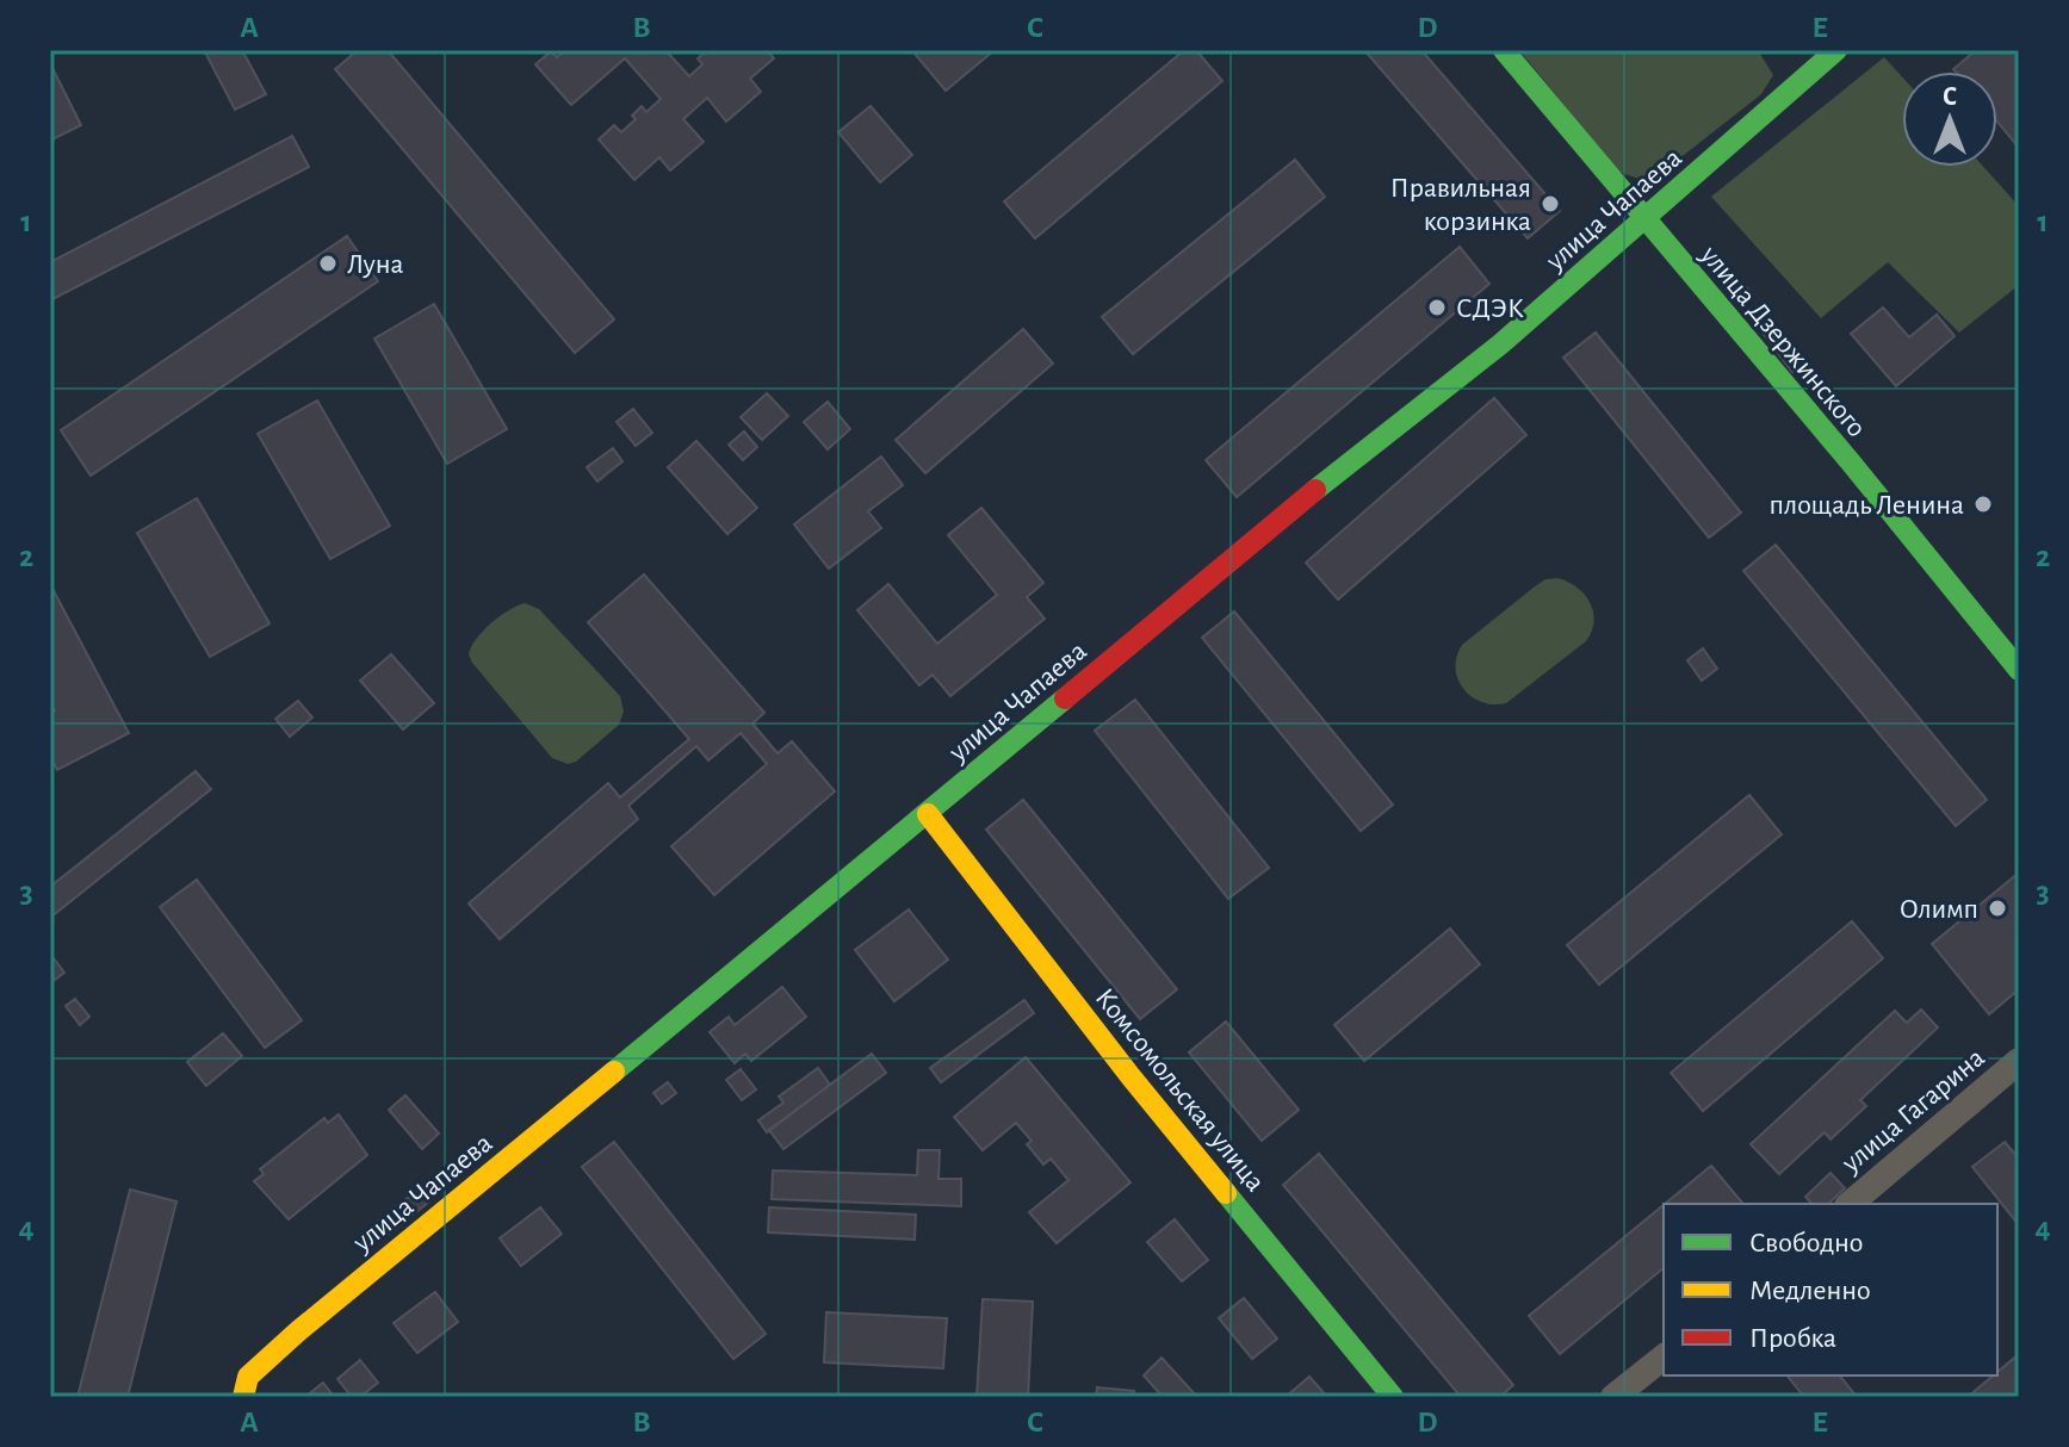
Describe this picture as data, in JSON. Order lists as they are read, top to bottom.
{
  "streets": {
    "street": [
      "улица Чапаева",
      "улица Дзержинского",
      "Комсомольская улица",
      "улица Гагарина"
    ]
  },
  "crossings": [
    ["улица Чапаева", "улица Дзержинского"],
    ["улица Чапаева", "Комсомольская улица"]
  ],
  "places": [
    "Правильная корзинка",
    "Луна",
    "СДЭК",
    "площадь Ленина",
    "Олимп"
  ],
  "legend": ["Свободно", "Медленно", "Пробка"],
  "north": "top",
  "grid": {
    "columns": [
      "A",
      "B",
      "C",
      "D",
      "E"
    ],
    "rows": [
      "1",
      "2",
      "3",
      "4"
    ]
  }
}
